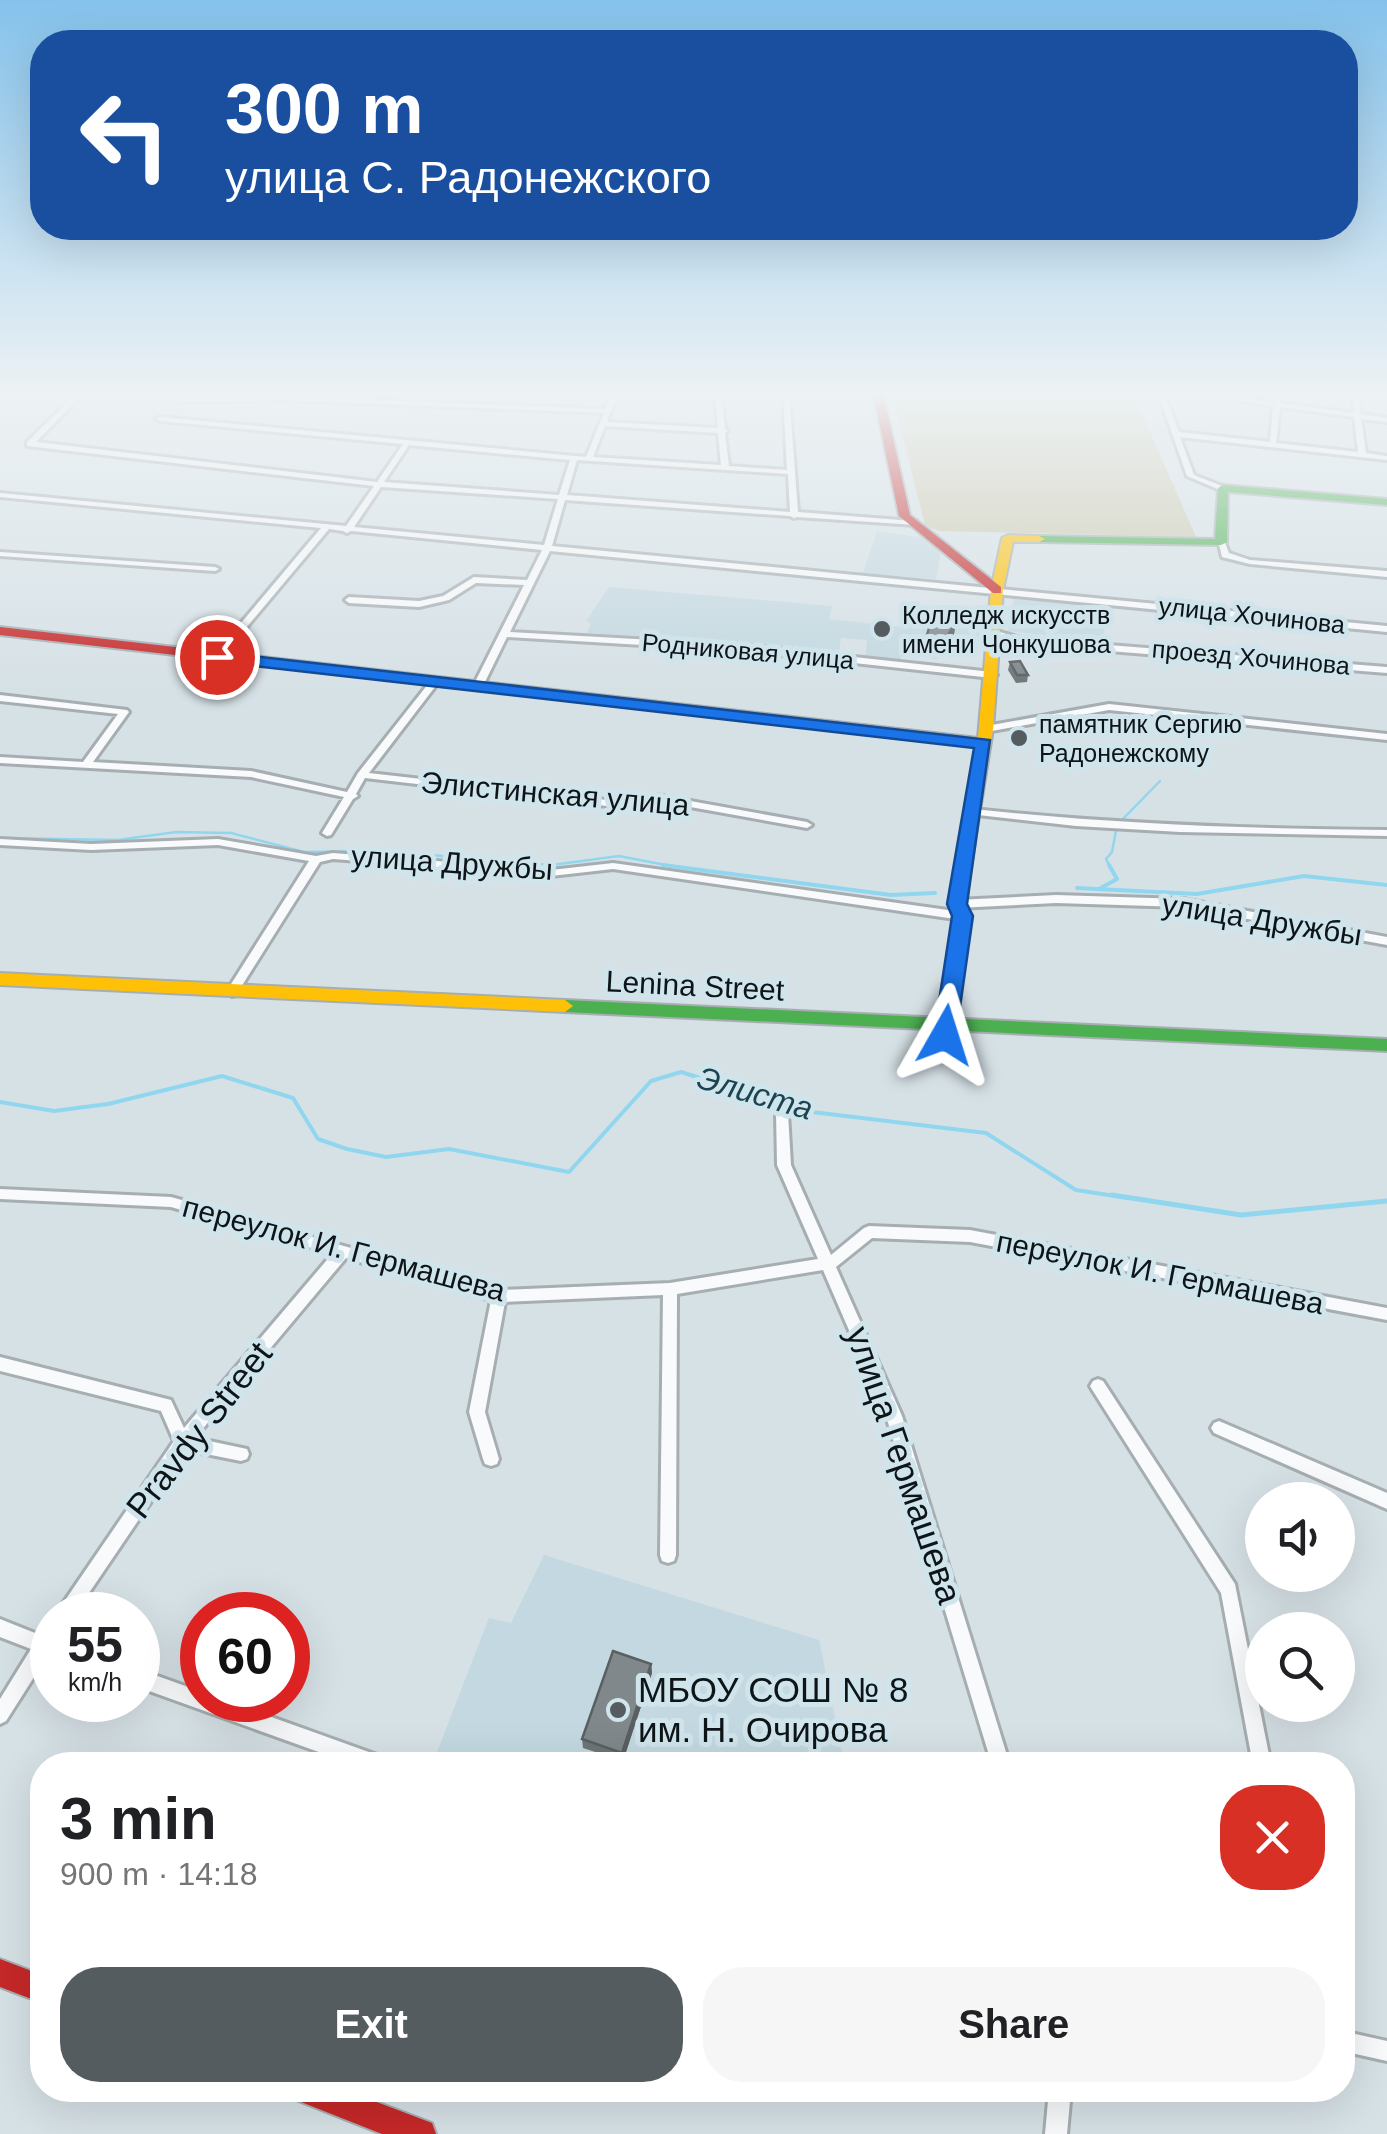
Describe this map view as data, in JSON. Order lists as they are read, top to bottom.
{
  "streets": {
    "street": [
      "улица Хочинова",
      "Родниковая улица",
      "проезд Хочинова",
      "Элистинская улица",
      "улица Дружбы",
      "Lenina Street",
      "переулок И. Гермашева",
      "Pravdy Street",
      "улица Гермашева"
    ]
  },
  "crossings": [
    ["переулок И. Гермашева", "Pravdy Street"],
    ["переулок И. Гермашева", "улица Гермашева"]
  ],
  "water": ["Элиста"],
  "places": ["Колледж искусств имени Чонкушова", "памятник Сергию Радонежскому", "МБОУ СОШ № 8 им. Н. Очирова"],
  "page": {
    "turn": ["300 m", "улица С. Радонежского"],
    "speed": "55 km/h",
    "limit": "60",
    "heading": ["3 min", "900 m · 14:18"],
    "buttons": ["Exit", "Share"]
  }
}
